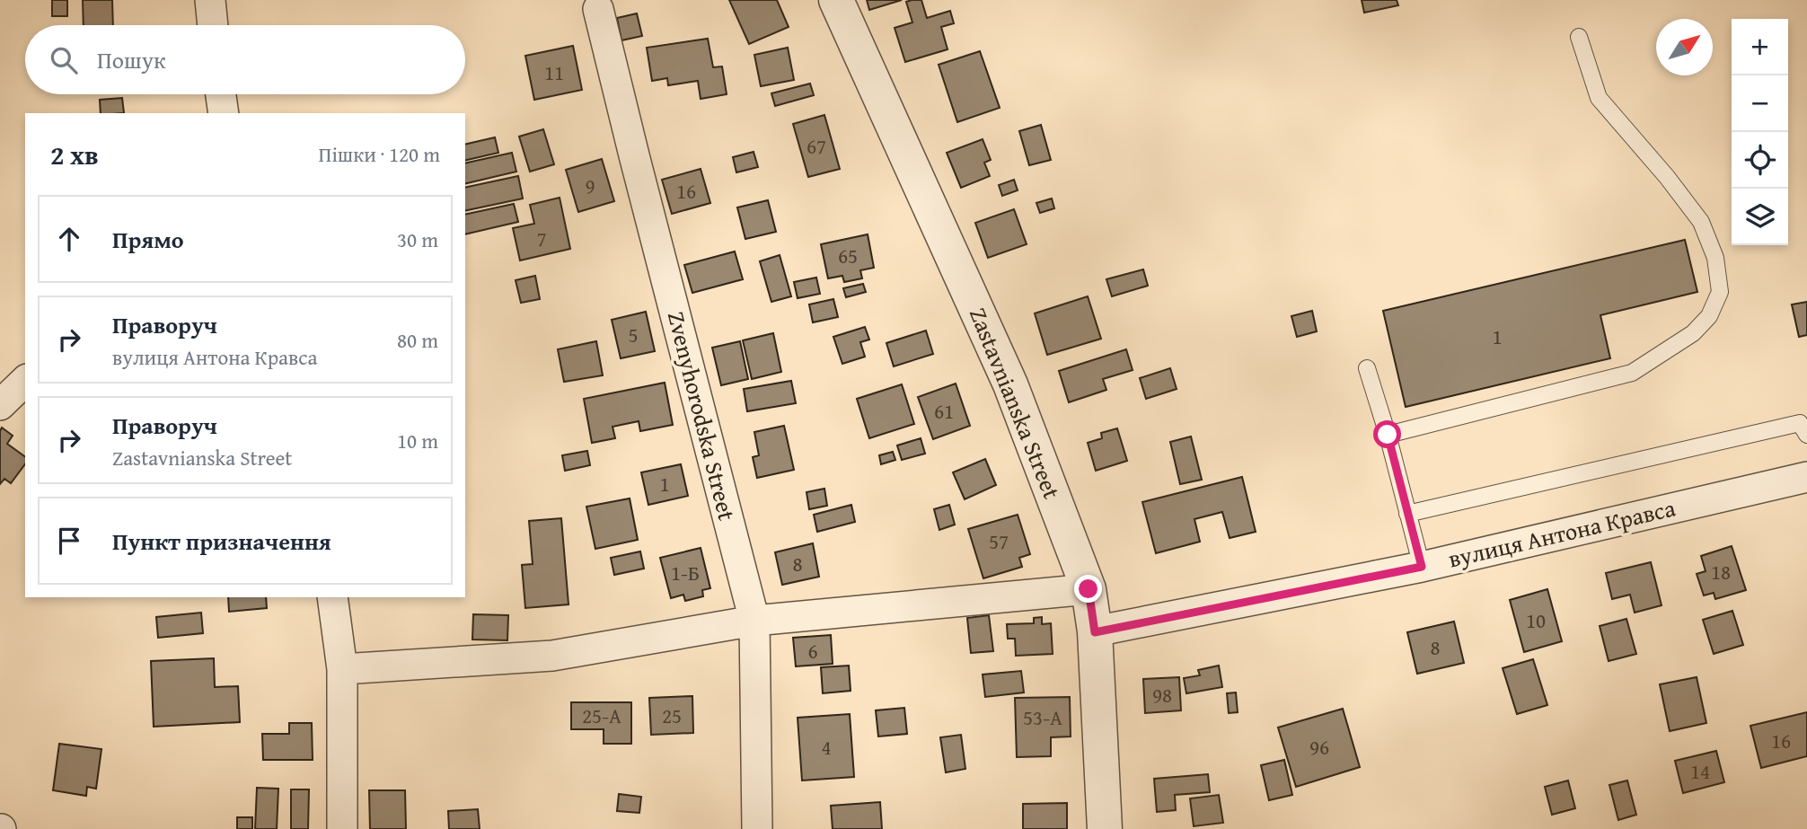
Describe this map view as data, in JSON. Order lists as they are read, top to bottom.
{
  "streets": {
    "street": ["Zastavnianska Street", "Zvenyhorodska Street", "вулиця Антона Кравса"]
  },
  "crossings": [
    ["Zastavnianska Street", "вулиця Антона Кравса"]
  ],
  "house_numbers": [
    "11",
    "67",
    "9",
    "16",
    "7",
    "65",
    "5",
    "1",
    "61",
    "1",
    "57",
    "8",
    "18",
    "1-Б",
    "10",
    "8",
    "6",
    "98",
    "25-А",
    "25",
    "53-А",
    "16",
    "4",
    "96",
    "14"
  ],
  "north": "top right",
  "page": {
    "map_buttons": ["+", "−"],
    "search": "Пошук",
    "heading": ["2 хв", "Пішки · 120 m"],
    "list": [
      ["Прямо", "30 m"],
      ["Праворуч", "вулиця Антона Кравса", "80 m"],
      ["Праворуч", "Zastavnianska Street", "10 m"],
      "Пункт призначення"
    ]
  }
}
